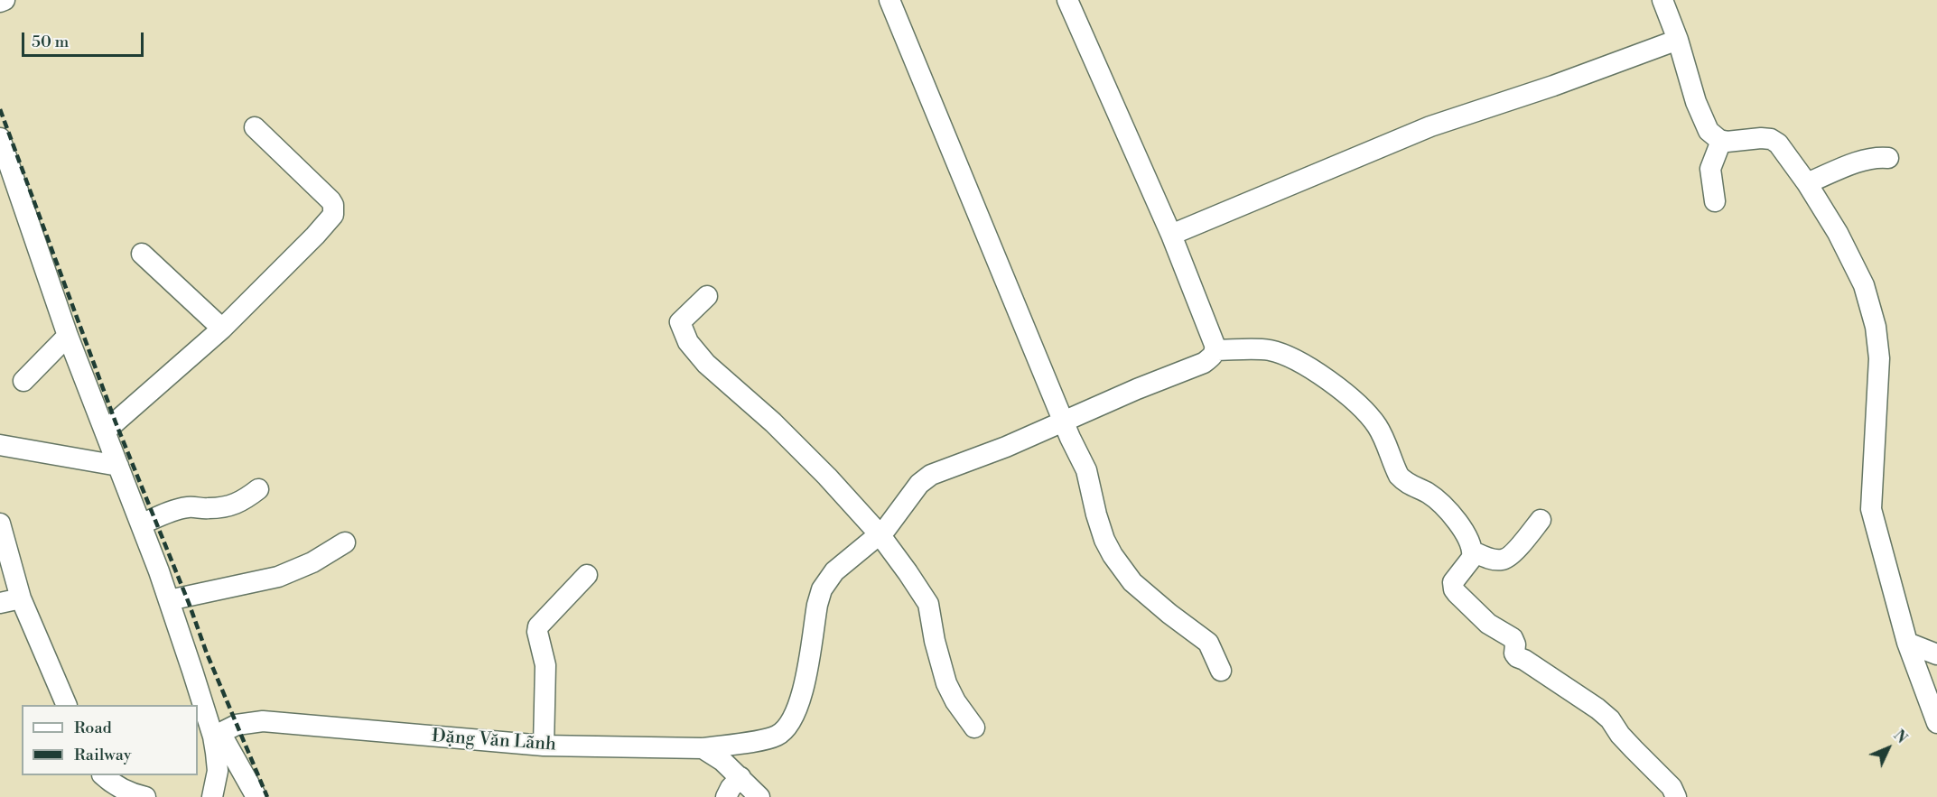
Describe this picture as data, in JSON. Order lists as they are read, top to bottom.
{
  "streets": {
    "street": ["Đặng Văn Lãnh"]
  },
  "legend": ["Road", "Railway"],
  "scale_bar": "50 m",
  "north": "top right"
}
